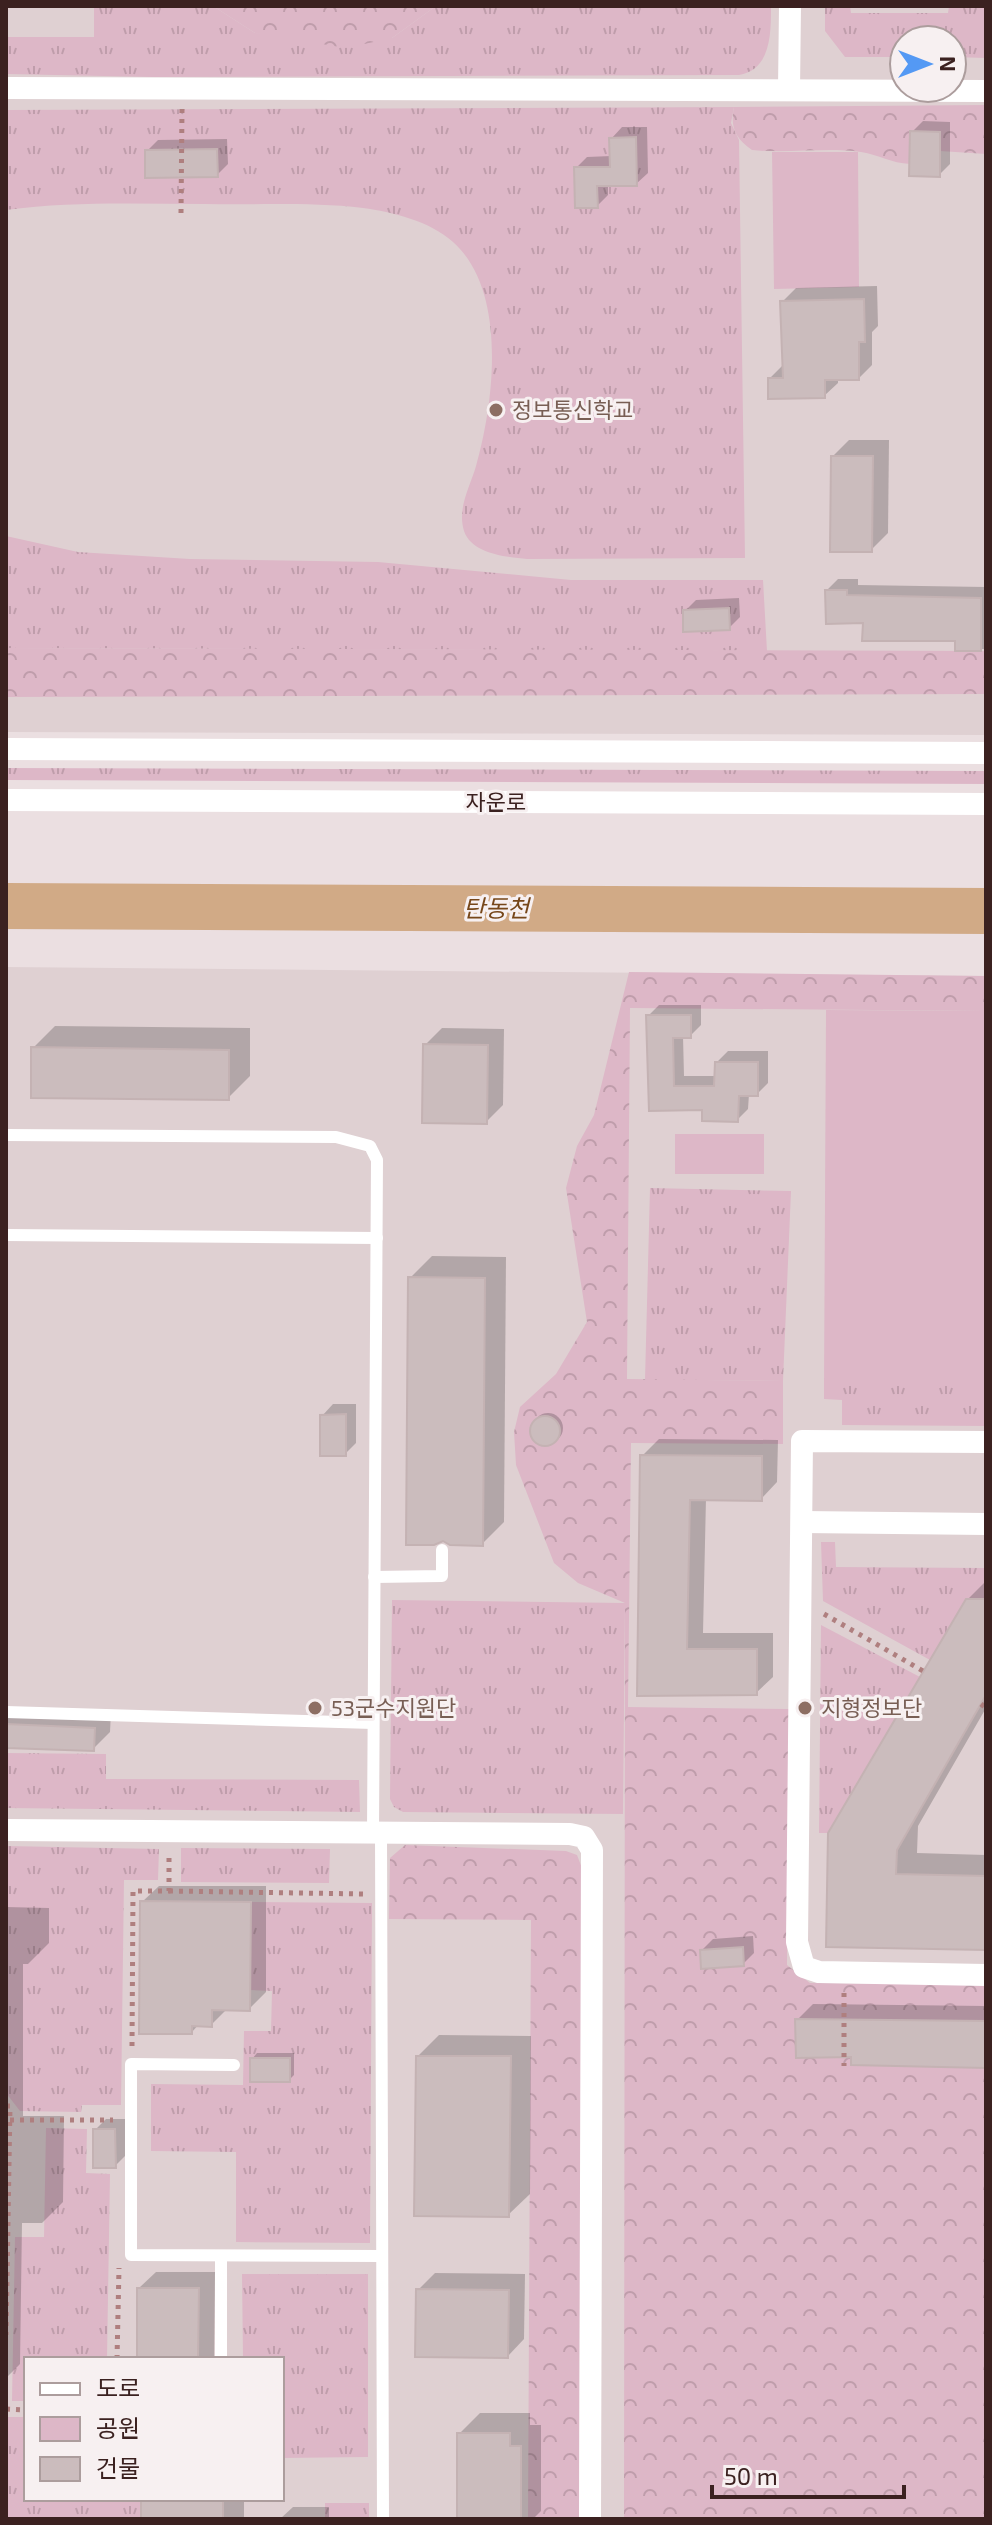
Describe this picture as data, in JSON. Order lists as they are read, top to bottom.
{
  "streets": {
    "street": ["자운로"]
  },
  "water": ["탄동천"],
  "places": ["정보통신학교", "53군수지원단", "지형정보단"],
  "legend": ["도로", "공원", "건물"],
  "scale_bar": "50 m",
  "north": "right"
}
